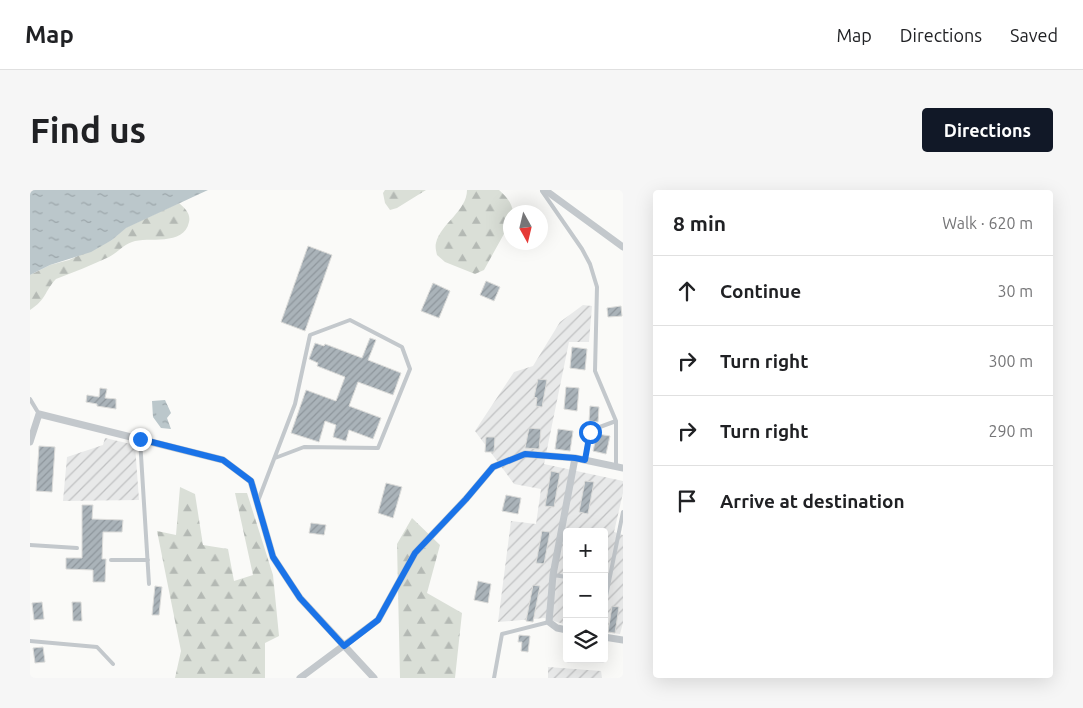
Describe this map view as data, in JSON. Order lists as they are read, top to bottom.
{
  "north": "bottom",
  "page": {
    "header": "Map",
    "nav": ["Map", "Directions", "Saved"],
    "buttons": "Directions",
    "title": "Find us",
    "heading": ["8 min", "Walk · 620 m"],
    "list": [
      ["Continue", "30 m"],
      ["Turn right", "300 m"],
      ["Turn right", "290 m"],
      "Arrive at destination"
    ],
    "map_buttons": ["+", "−"]
  }
}
